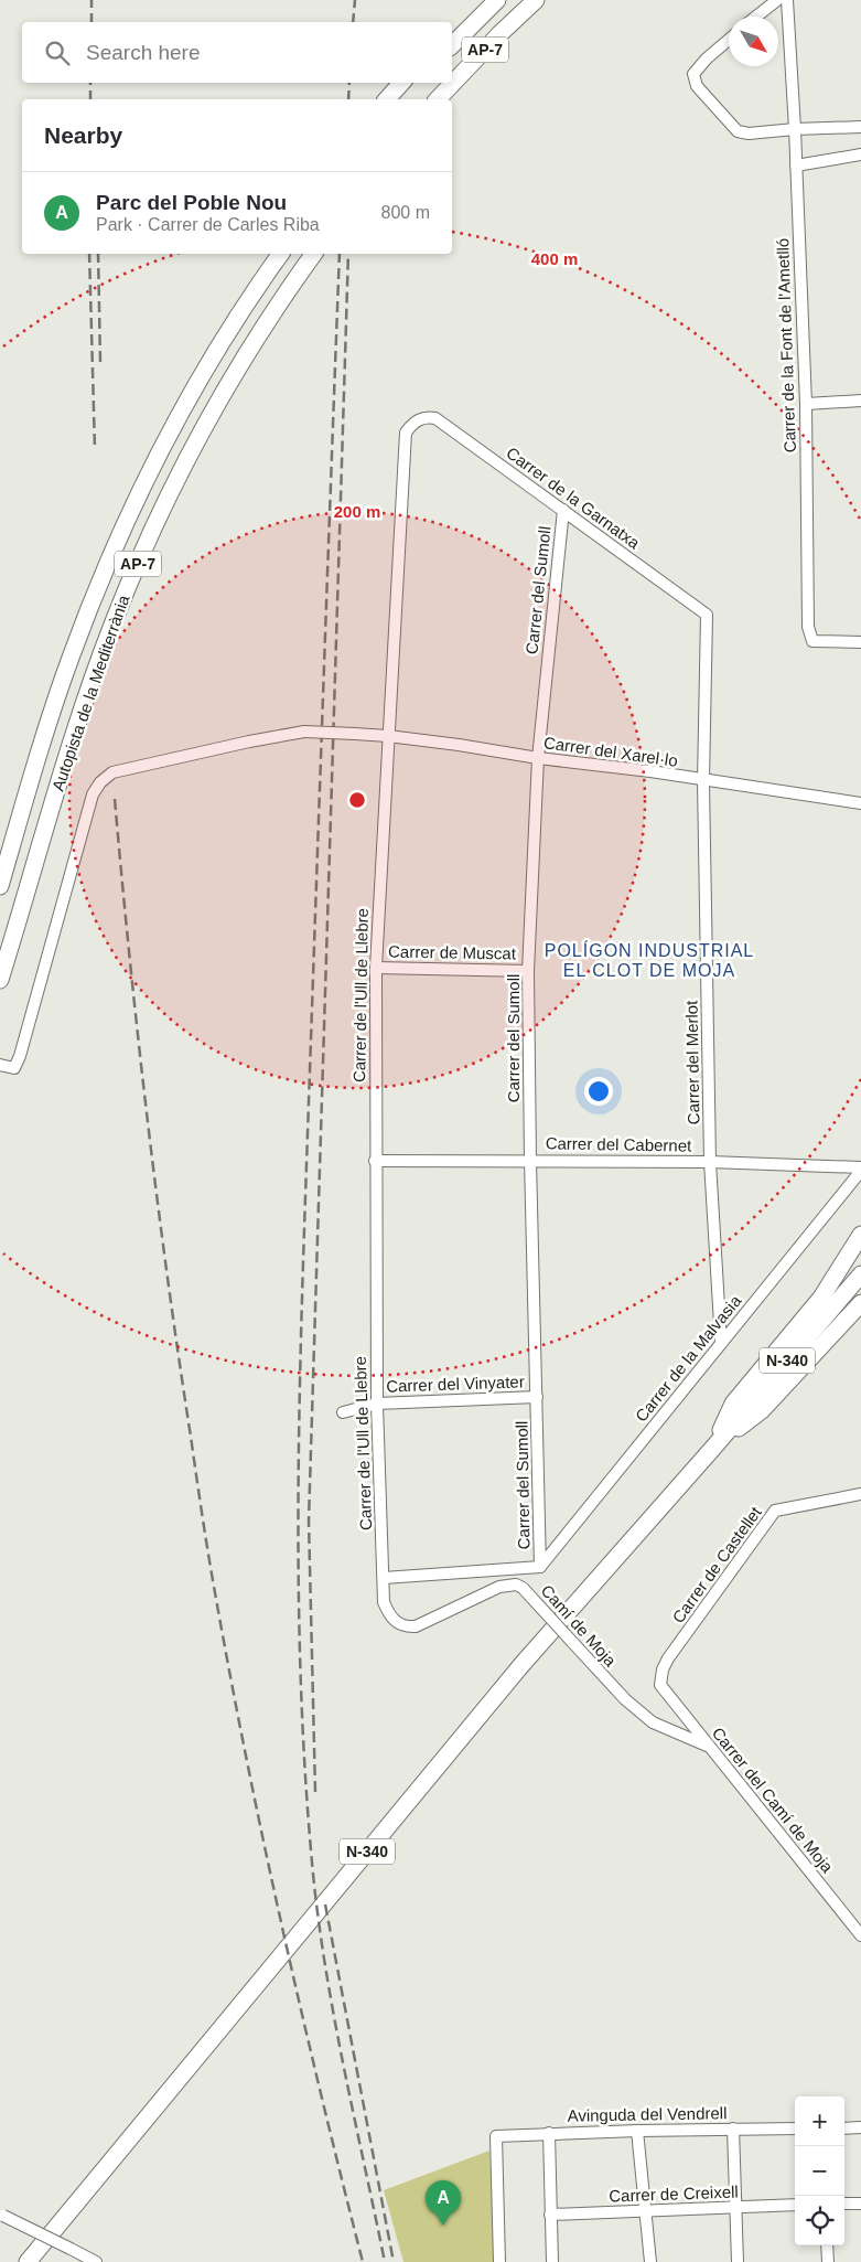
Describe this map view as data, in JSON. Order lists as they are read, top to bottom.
{
  "streets": {
    "highway": ["AP-7", "Autopista de la Mediterrània", "N-340"],
    "street": [
      "Carrer de la Font de l'Ametlló",
      "Carrer de la Garnatxa",
      "Carrer del Sumoll",
      "Carrer del Xarel·lo",
      "Carrer de Muscat",
      "Carrer de l'Ull de Llebre",
      "Carrer del Merlot",
      "Carrer del Cabernet",
      "Carrer de la Malvasia",
      "Carrer del Vinyater",
      "Carrer de Castellet",
      "Camí de Moja",
      "Carrer del Camí de Moja",
      "Avinguda del Vendrell",
      "Carrer de Creixell"
    ]
  },
  "crossings": [
    ["Carrer de la Garnatxa", "Carrer del Sumoll"],
    ["Carrer de la Garnatxa", "Carrer de l'Ull de Llebre"],
    ["Carrer de la Garnatxa", "Carrer del Merlot"],
    ["Carrer del Sumoll", "Carrer del Xarel·lo"],
    ["Carrer del Sumoll", "Carrer de Muscat"],
    ["Carrer del Sumoll", "Carrer del Cabernet"],
    ["Carrer del Sumoll", "Carrer de la Malvasia"],
    ["Carrer del Sumoll", "Carrer del Vinyater"],
    ["Carrer del Xarel·lo", "Carrer de l'Ull de Llebre"],
    ["Carrer del Xarel·lo", "Carrer del Merlot"],
    ["Carrer de Muscat", "Carrer de l'Ull de Llebre"],
    ["Carrer de l'Ull de Llebre", "Carrer del Cabernet"],
    ["Carrer de l'Ull de Llebre", "Carrer del Vinyater"],
    ["Carrer de l'Ull de Llebre", "Camí de Moja"],
    ["Carrer del Merlot", "Carrer del Cabernet"],
    ["Carrer del Merlot", "Carrer de la Malvasia"],
    ["Carrer de Castellet", "Carrer del Camí de Moja"],
    ["Camí de Moja", "Carrer del Camí de Moja"]
  ],
  "districts": ["POLÍGON INDUSTRIAL EL CLOT DE MOJA"],
  "north": "bottom right",
  "page": {
    "search": "Search here",
    "heading": "Nearby",
    "list": [
      {
        "mark": "A",
        "name": "Parc del Poble Nou",
        "note": "Park · Carrer de Carles Riba",
        "value": "800 m"
      }
    ],
    "map_buttons": ["+", "−"],
    "pins": "A"
  },
  "rings": ["400 m", "200 m"]
}
